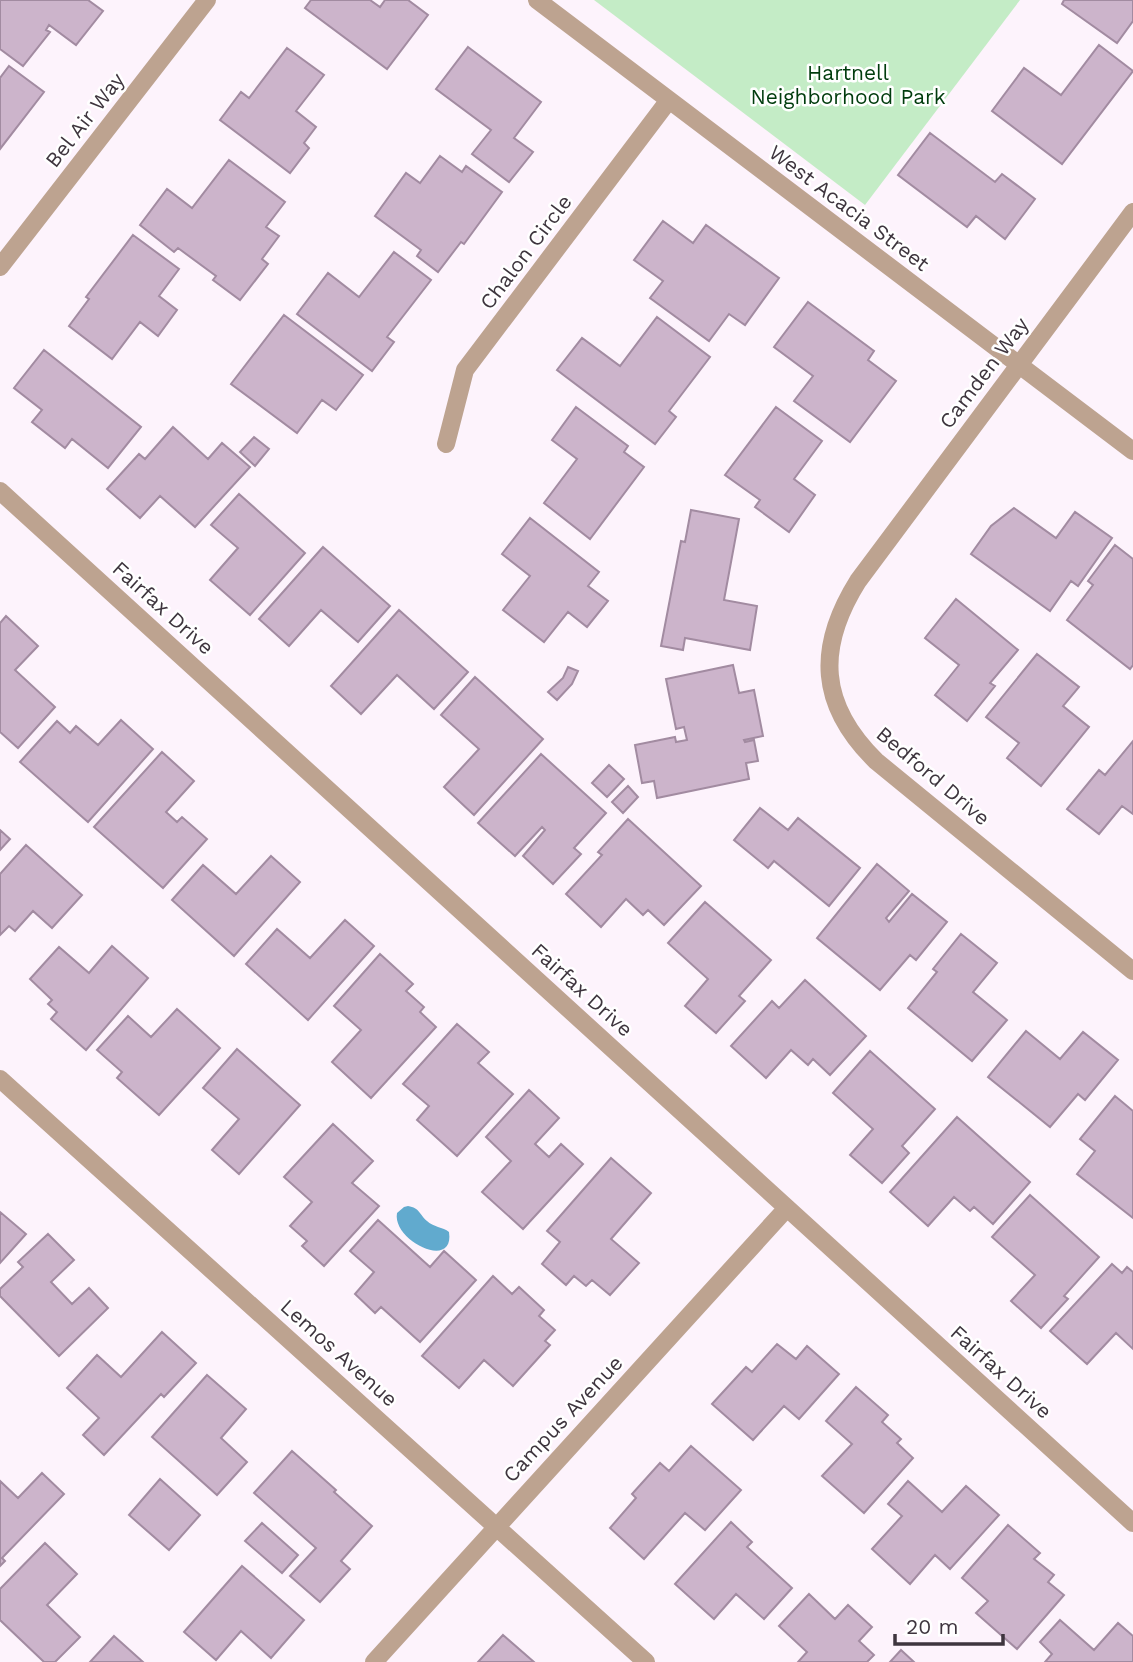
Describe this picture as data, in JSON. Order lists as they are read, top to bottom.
{
  "streets": {
    "street": [
      "Bel Air Way",
      "West Acacia Street",
      "Chalon Circle",
      "Camden Way",
      "Fairfax Drive",
      "Bedford Drive",
      "Lemos Avenue",
      "Campus Avenue"
    ]
  },
  "crossings": [
    ["West Acacia Street", "Chalon Circle"],
    ["West Acacia Street", "Camden Way"],
    ["Camden Way", "Bedford Drive"],
    ["Fairfax Drive", "Campus Avenue"],
    ["Lemos Avenue", "Campus Avenue"]
  ],
  "parks": ["Hartnell Neighborhood Park"],
  "scale_bar": "20 m"
}
